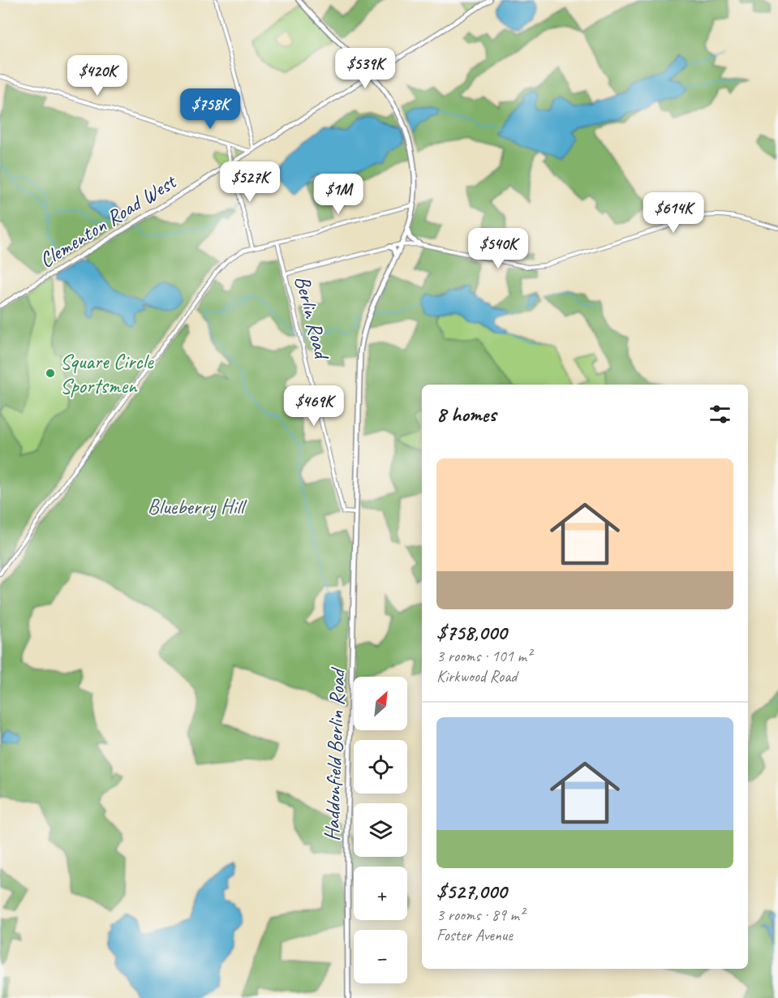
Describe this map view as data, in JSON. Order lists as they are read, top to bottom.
{
  "streets": {
    "main road": ["Clementon Road West", "Haddonfield Berlin Road"],
    "street": ["Berlin Road"]
  },
  "crossings": [
    ["Clementon Road West", "Haddonfield Berlin Road"],
    ["Berlin Road", "Haddonfield Berlin Road"]
  ],
  "parks": ["Blueberry Hill"],
  "places": ["Square Circle Sportsmen"],
  "north": "top right",
  "page": {
    "price": [
      "$539K",
      "$420K",
      "$758K",
      "$527K",
      "$1M",
      "$614K",
      "$540K",
      "$469K"
    ],
    "heading": "8 homes",
    "list": [
      {
        "name": "$758,000",
        "note": "3 rooms · 101 m² · Kirkwood Road"
      },
      {
        "name": "$527,000",
        "note": "3 rooms · 89 m² · Foster Avenue"
      }
    ],
    "map_buttons": ["+", "−"]
  }
}
